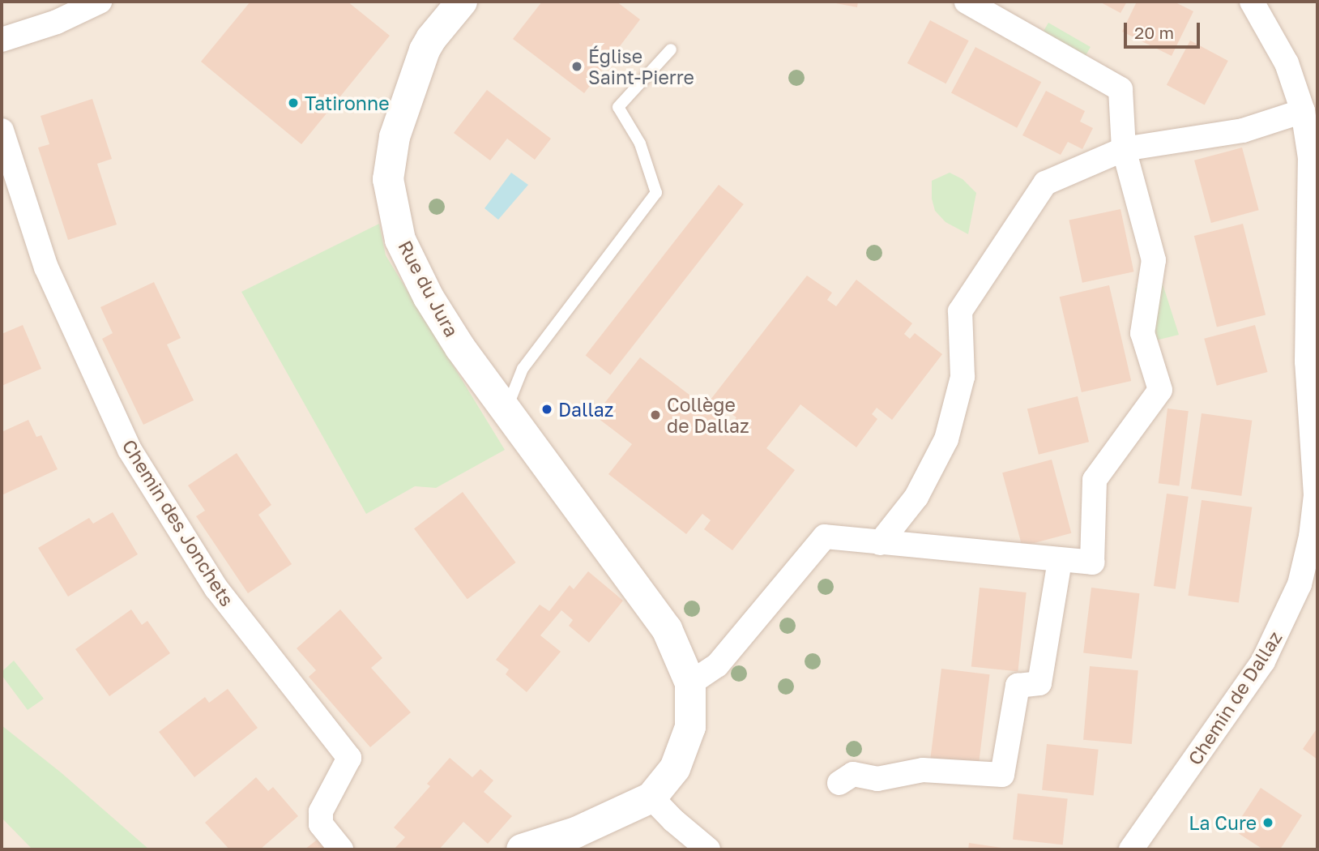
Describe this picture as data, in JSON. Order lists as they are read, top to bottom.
{
  "streets": {
    "street": ["Rue du Jura", "Chemin des Jonchets", "Chemin de Dallaz"]
  },
  "places": [
    "Église Saint-Pierre",
    "Tatironne",
    "Dallaz",
    "Collège de Dallaz",
    "La Cure"
  ],
  "scale_bar": "20 m"
}
